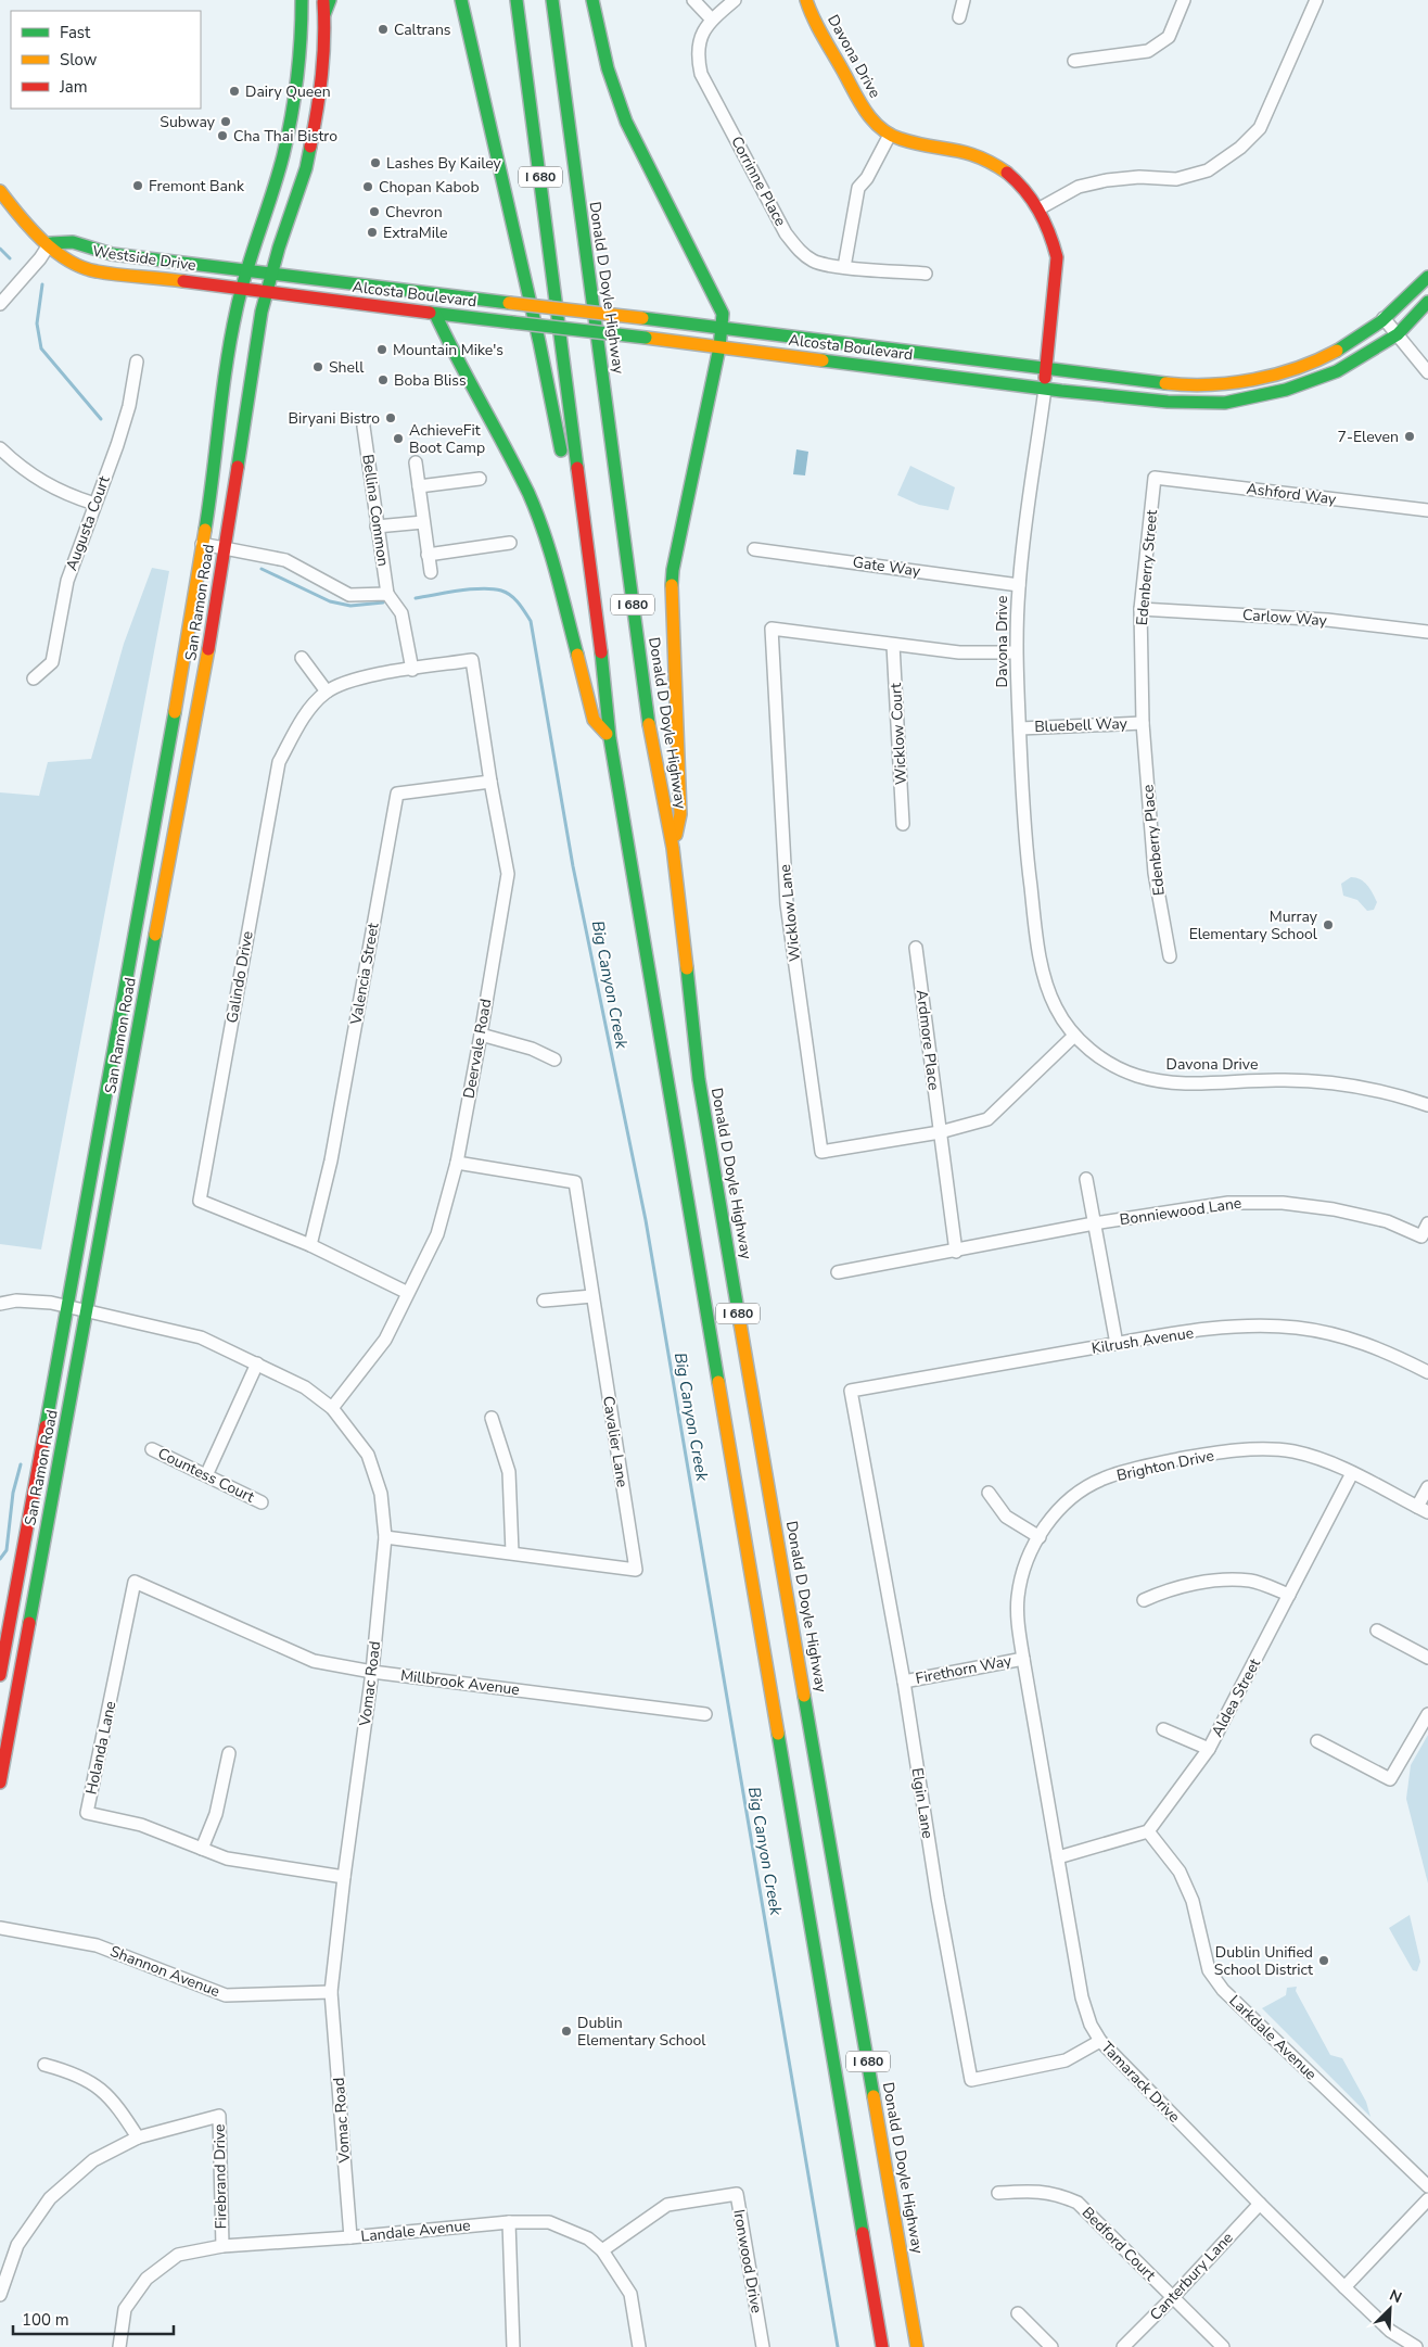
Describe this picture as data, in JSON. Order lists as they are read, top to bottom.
{
  "streets": {
    "main road": [
      "Davona Drive",
      "I 680",
      "Westside Drive",
      "Donald D Doyle Highway",
      "Alcosta Boulevard",
      "San Ramon Road"
    ],
    "street": [
      "Corrinne Place",
      "Ashford Way",
      "Bellina Common",
      "Augusta Court",
      "Gate Way",
      "Edenberry Street",
      "Carlow Way",
      "Bluebell Way",
      "Wicklow Court",
      "Edenberry Place",
      "Wicklow Lane",
      "Valencia Street",
      "Galindo Drive",
      "Ardmore Place",
      "Deervale Road",
      "Bonniewood Lane",
      "Kilrush Avenue",
      "Cavalier Lane",
      "Brighton Drive",
      "Countess Court",
      "Firethorn Way",
      "Millbrook Avenue",
      "Vomac Road",
      "Aldea Street",
      "Holanda Lane",
      "Elgin Lane",
      "Shannon Avenue",
      "Larkdale Avenue",
      "Tamarack Drive",
      "Firebrand Drive",
      "Landale Avenue",
      "Bedford Court",
      "Ironwood Drive",
      "Canterbury Lane"
    ]
  },
  "crossings": [
    ["Davona Drive", "Alcosta Boulevard"],
    ["Davona Drive", "Gate Way"],
    ["Davona Drive", "Bluebell Way"],
    ["Davona Drive", "Wicklow Lane"],
    ["Westside Drive", "Alcosta Boulevard"],
    ["Westside Drive", "San Ramon Road"],
    ["Alcosta Boulevard", "San Ramon Road"],
    ["Ashford Way", "Edenberry Street"],
    ["Edenberry Street", "Carlow Way"],
    ["Edenberry Street", "Bluebell Way"],
    ["Edenberry Street", "Edenberry Place"],
    ["San Ramon Road", "Vomac Road"],
    ["Bluebell Way", "Edenberry Place"],
    ["Wicklow Court", "Wicklow Lane"],
    ["Wicklow Lane", "Ardmore Place"],
    ["Valencia Street", "Galindo Drive"],
    ["Valencia Street", "Deervale Road"],
    ["Galindo Drive", "Deervale Road"],
    ["Ardmore Place", "Bonniewood Lane"],
    ["Deervale Road", "Cavalier Lane"],
    ["Deervale Road", "Vomac Road"],
    ["Kilrush Avenue", "Elgin Lane"],
    ["Cavalier Lane", "Vomac Road"],
    ["Brighton Drive", "Firethorn Way"],
    ["Brighton Drive", "Aldea Street"],
    ["Brighton Drive", "Tamarack Drive"],
    ["Firethorn Way", "Elgin Lane"],
    ["Firethorn Way", "Tamarack Drive"],
    ["Millbrook Avenue", "Vomac Road"],
    ["Millbrook Avenue", "Holanda Lane"],
    ["Vomac Road", "Holanda Lane"],
    ["Vomac Road", "Shannon Avenue"],
    ["Vomac Road", "Landale Avenue"],
    ["Aldea Street", "Larkdale Avenue"],
    ["Elgin Lane", "Tamarack Drive"],
    ["Tamarack Drive", "Canterbury Lane"],
    ["Firebrand Drive", "Landale Avenue"],
    ["Landale Avenue", "Ironwood Drive"],
    ["Bedford Court", "Canterbury Lane"]
  ],
  "water": ["Big Canyon Creek"],
  "places": [
    "Caltrans",
    "Dairy Queen",
    "Subway",
    "Cha Thai Bistro",
    "Lashes By Kailey",
    "Fremont Bank",
    "Chopan Kabob",
    "Chevron",
    "ExtraMile",
    "Mountain Mike's",
    "Shell",
    "Boba Bliss",
    "Biryani Bistro",
    "7-Eleven",
    "AchieveFit Boot Camp",
    "Murray Elementary School",
    "Dublin Unified School District",
    "Dublin Elementary School"
  ],
  "legend": ["Fast", "Slow", "Jam"],
  "scale_bar": "100 m",
  "north": "top right"
}
